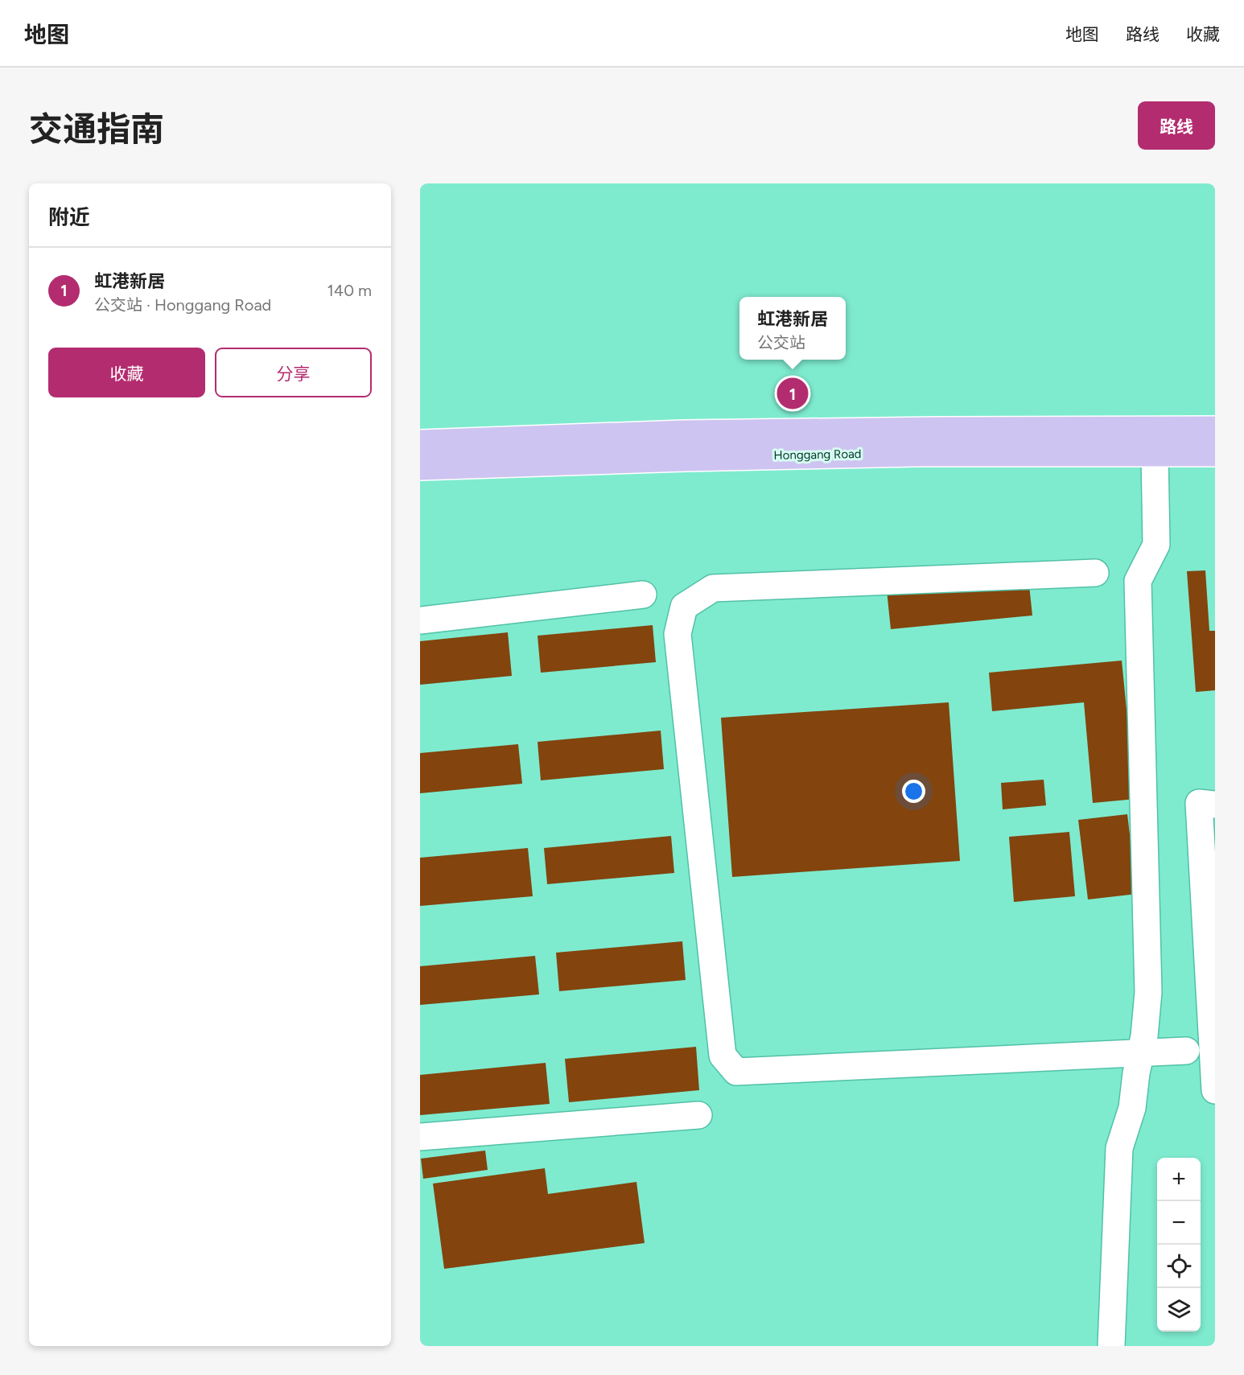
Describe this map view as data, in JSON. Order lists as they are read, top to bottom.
{
  "streets": {
    "highway": ["Honggang Road"]
  },
  "page": {
    "header": "地图",
    "nav": ["地图", "路线", "收藏"],
    "title": "交通指南",
    "buttons": [
      "路线",
      ["收藏", "分享"]
    ],
    "heading": "附近",
    "list": [
      {
        "mark": "1",
        "name": "虹港新居",
        "note": "公交站 · Honggang Road",
        "value": "140 m"
      }
    ],
    "popup": ["虹港新居", "公交站"],
    "pins": "1",
    "map_buttons": ["+", "−"]
  }
}
